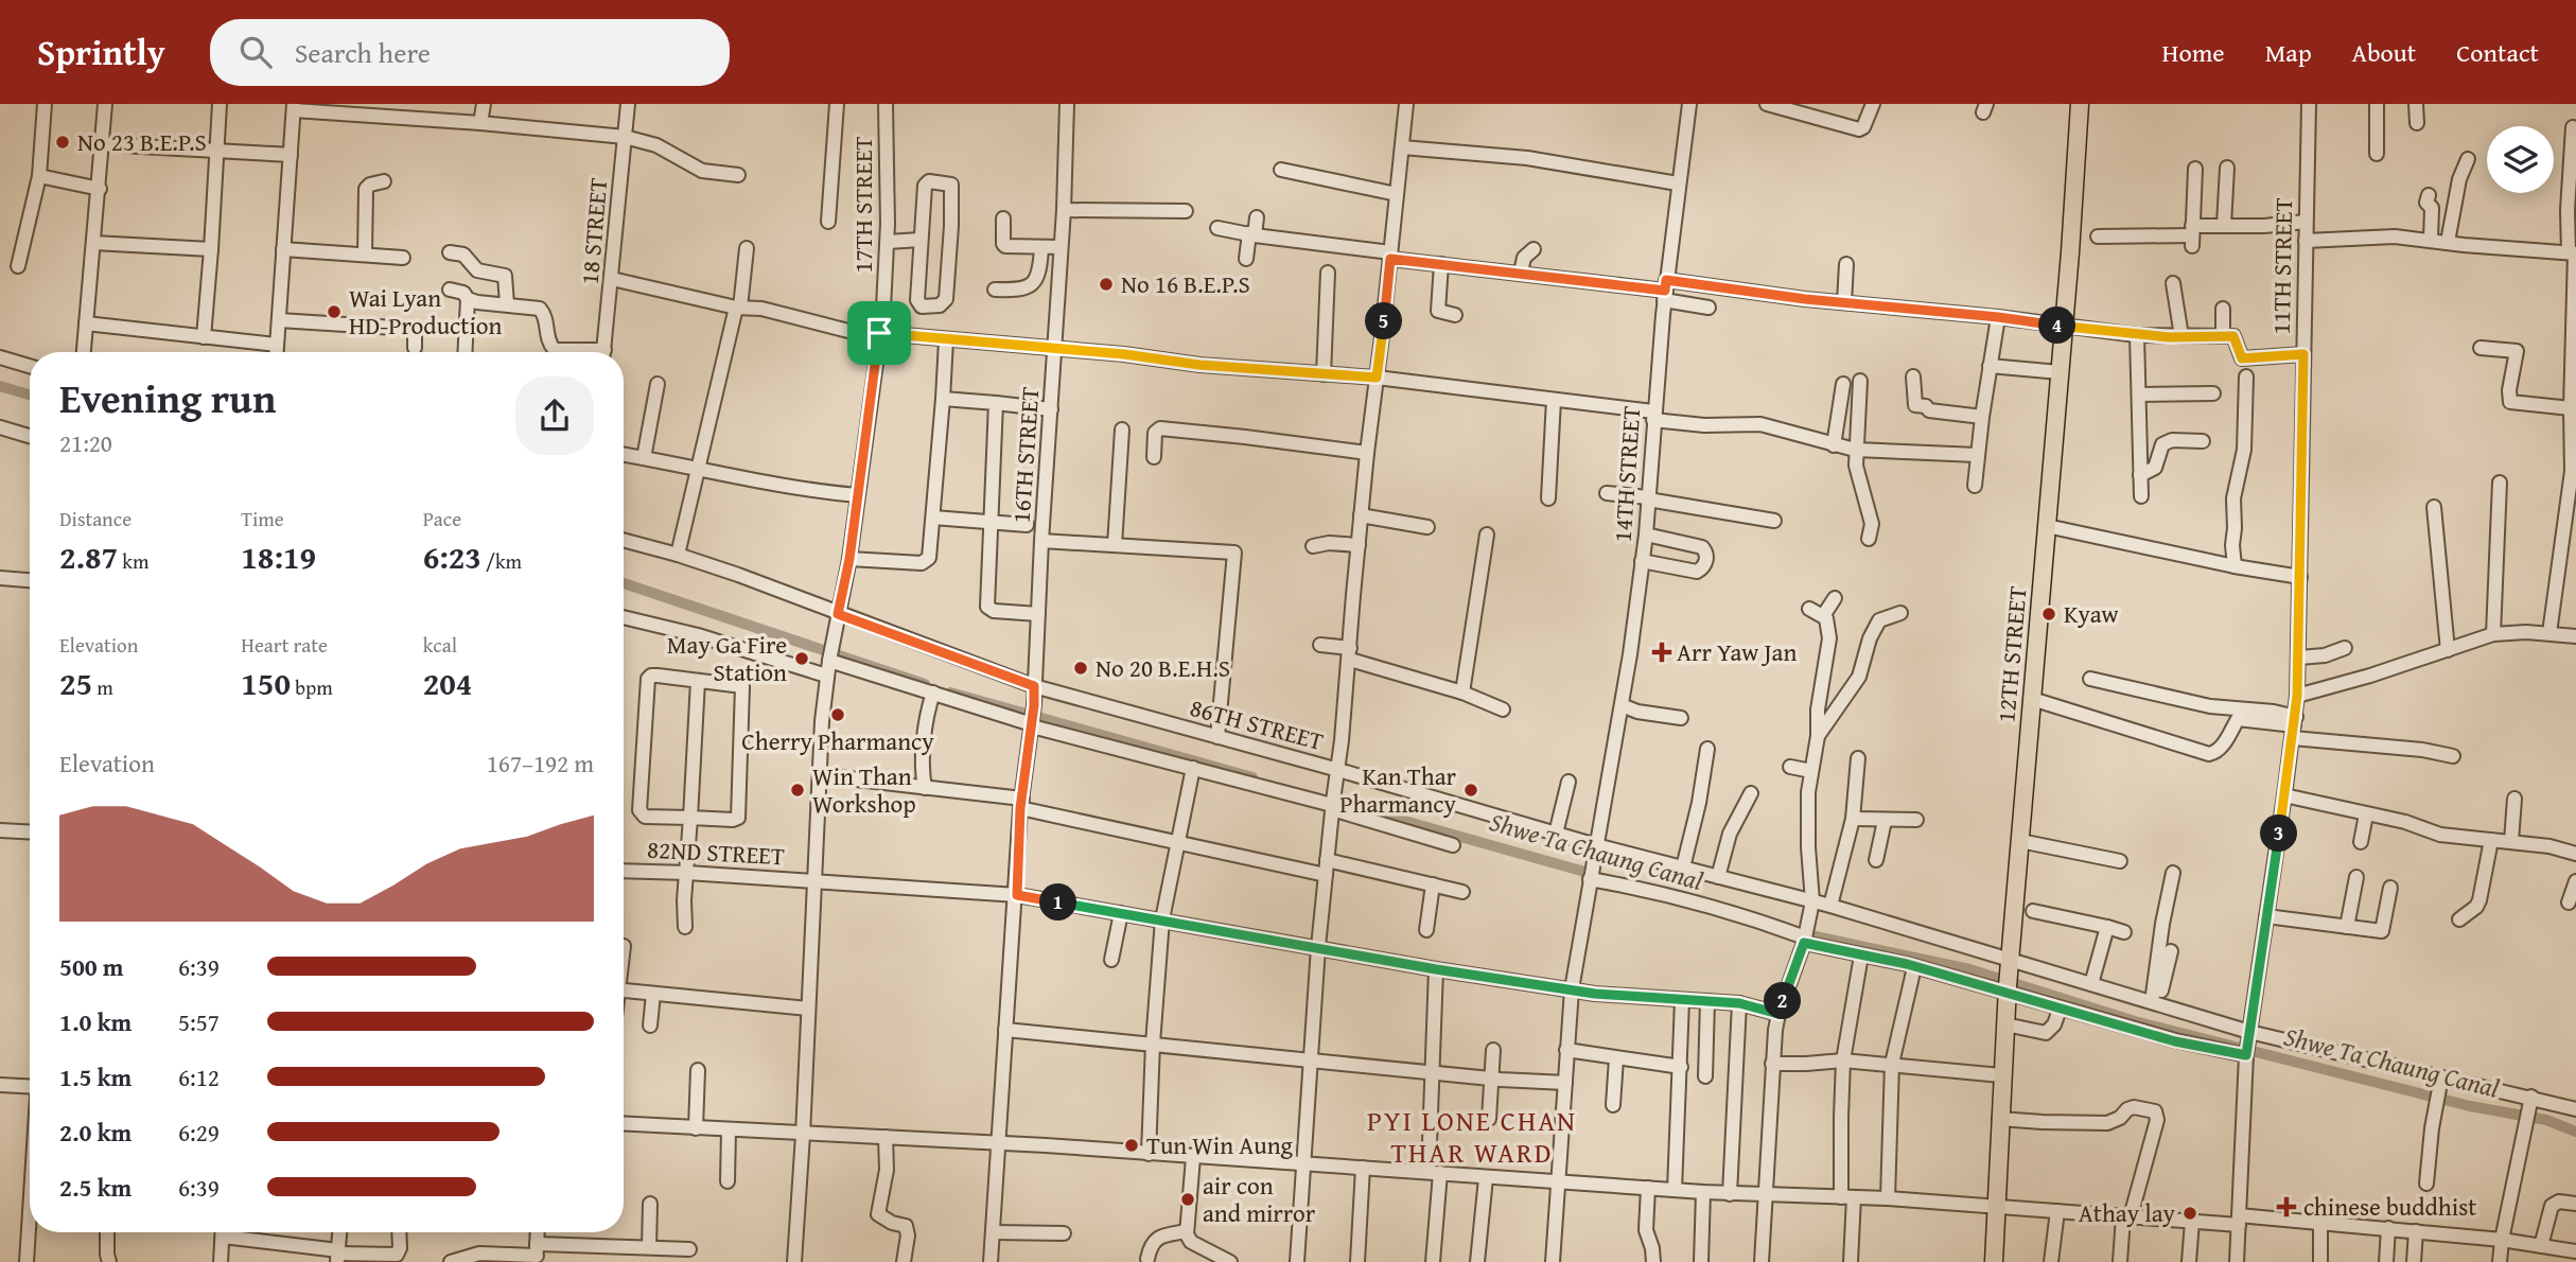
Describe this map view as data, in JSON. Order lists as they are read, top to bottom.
{
  "streets": {
    "main road": ["12TH STREET"],
    "street": [
      "17TH STREET",
      "18 STREET",
      "11TH STREET",
      "16TH STREET",
      "14TH STREET",
      "86TH STREET",
      "82ND STREET"
    ]
  },
  "crossings": [
    ["17TH STREET", "86TH STREET"],
    ["17TH STREET", "82ND STREET"],
    ["16TH STREET", "86TH STREET"],
    ["16TH STREET", "82ND STREET"],
    ["14TH STREET", "86TH STREET"],
    ["12TH STREET", "86TH STREET"]
  ],
  "districts": ["PYI LONE CHAN THAR WARD"],
  "water": ["Shwe Ta Chaung Canal"],
  "places": {
    "other": [
      "No 23 B.E.P.S",
      "No 16 B.E.P.S",
      "Wai Lyan HD-Production",
      "Kyaw",
      "May Ga Fire Station",
      "No 20 B.E.H.S",
      "Cherry Pharmancy",
      "Win Than Workshop",
      "Kan Thar Pharmancy",
      "Tun Win Aung",
      "air con and mirror",
      "Athay lay"
    ],
    "health": ["Arr Yaw Jan", "chinese buddhist"]
  },
  "page": {
    "header": "Sprintly",
    "search": "Search here",
    "nav": [
      "Home",
      "Map",
      "About",
      "Contact"
    ],
    "pins": [
      "5",
      "4",
      "3",
      "1",
      "2"
    ],
    "heading": ["Evening run", "21:20"],
    "stats": [
      ["Distance", "2.87 km"],
      ["Time", "18:19"],
      ["Pace", "6:23 /km"],
      ["Elevation", "25 m"],
      ["Heart rate", "150 bpm"],
      ["kcal", "204"]
    ],
    "chart": ["Elevation", "167–192 m"],
    "list": [
      {
        "name": "500 m",
        "note": "6:39"
      },
      {
        "name": "1.0 km",
        "note": "5:57"
      },
      {
        "name": "1.5 km",
        "note": "6:12"
      },
      {
        "name": "2.0 km",
        "note": "6:29"
      },
      {
        "name": "2.5 km",
        "note": "6:39"
      }
    ]
  }
}
